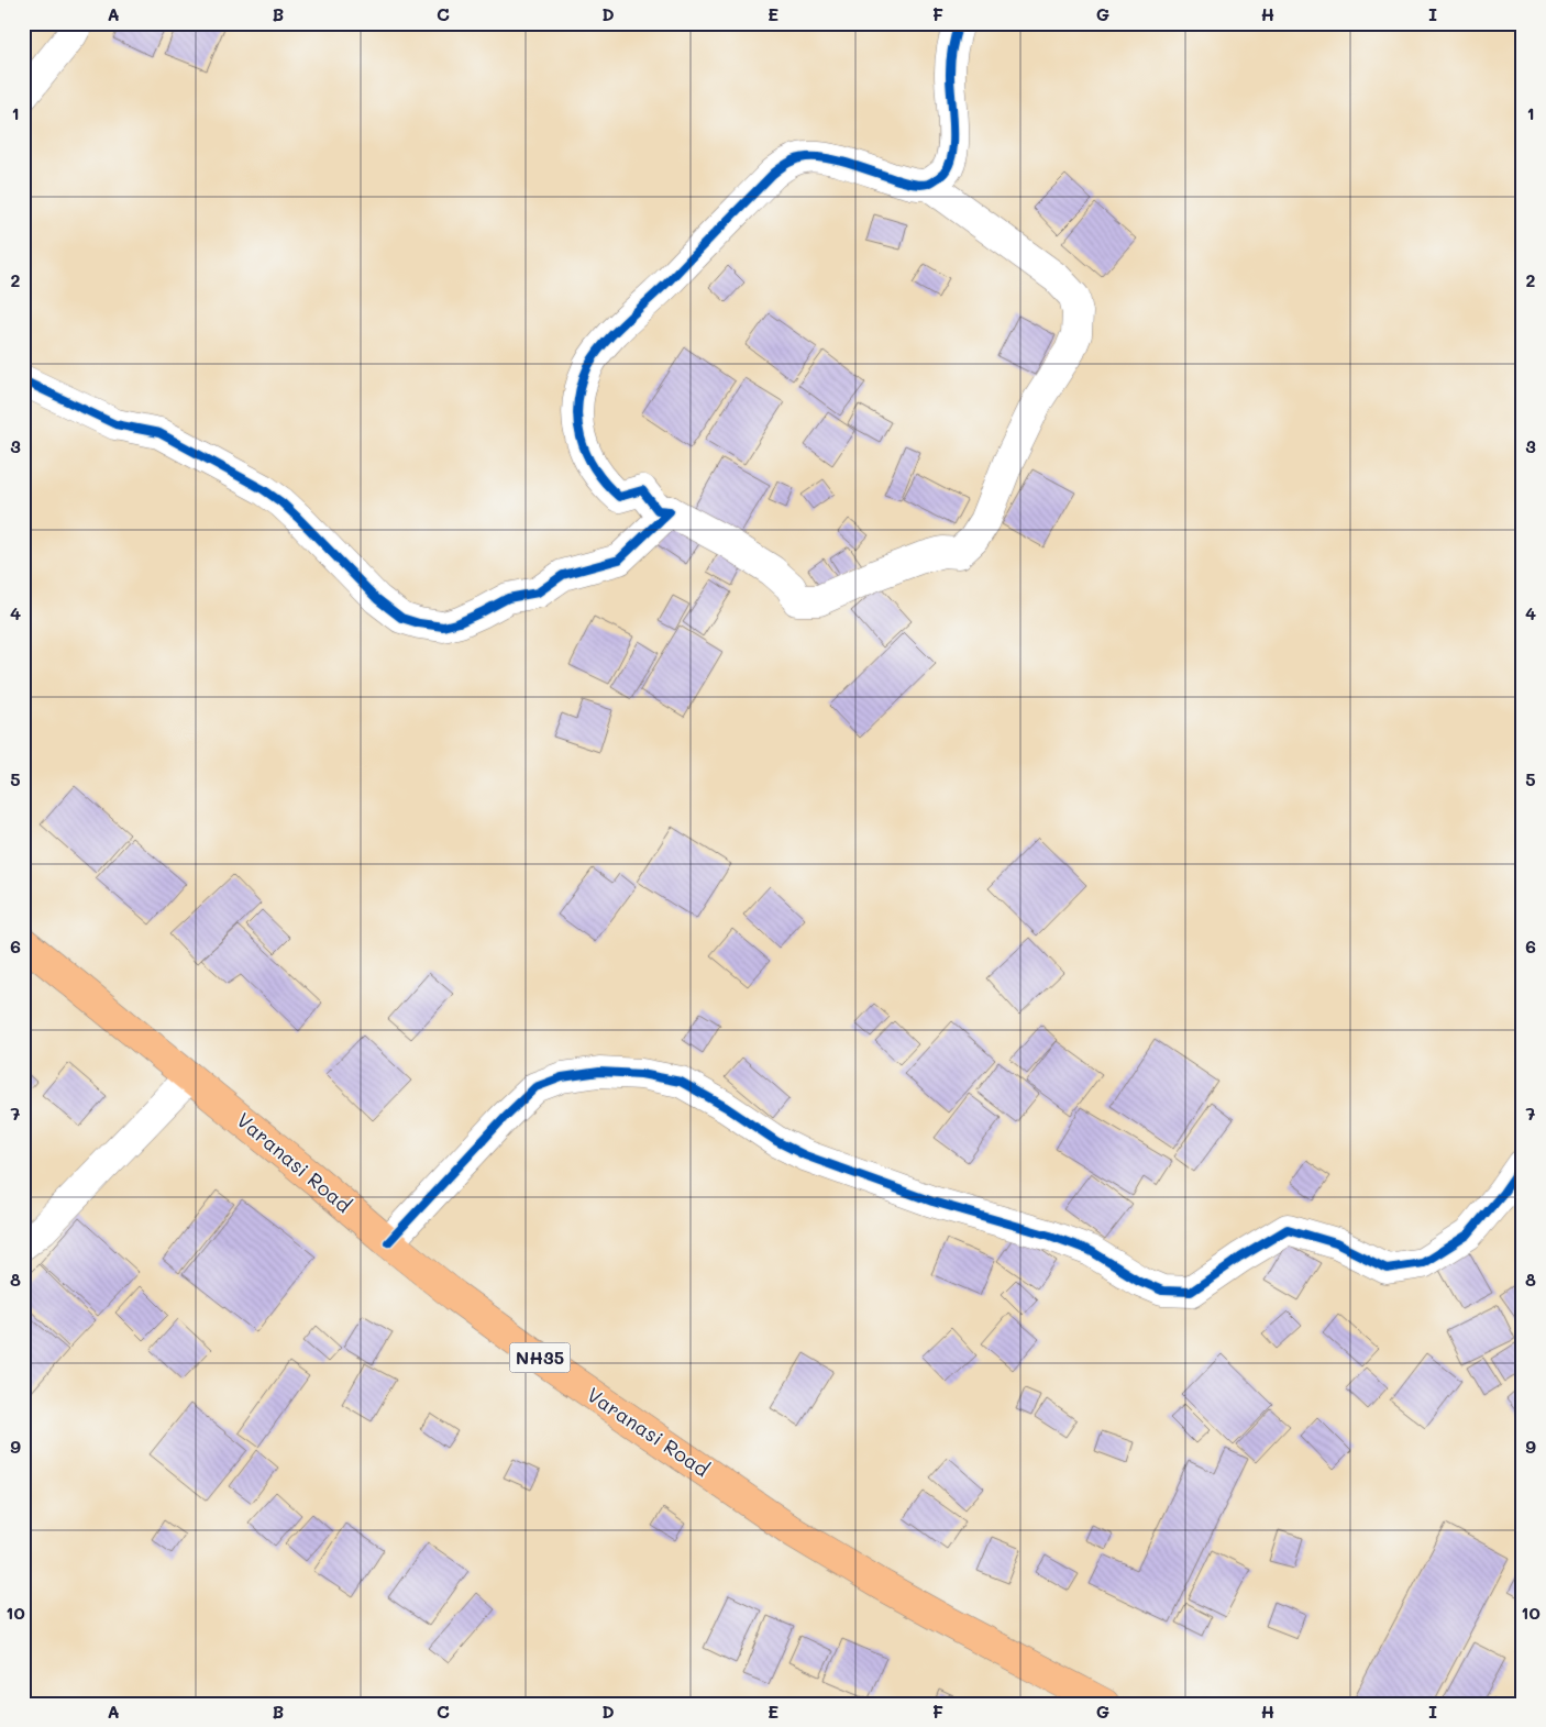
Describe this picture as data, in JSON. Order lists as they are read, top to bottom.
{
  "streets": {
    "highway": ["Varanasi Road", "NH35"]
  },
  "grid": {
    "columns": [
      "A",
      "B",
      "C",
      "D",
      "E",
      "F",
      "G",
      "H",
      "I"
    ],
    "rows": [
      "1",
      "2",
      "3",
      "4",
      "5",
      "6",
      "7",
      "8",
      "9",
      "10"
    ]
  }
}
